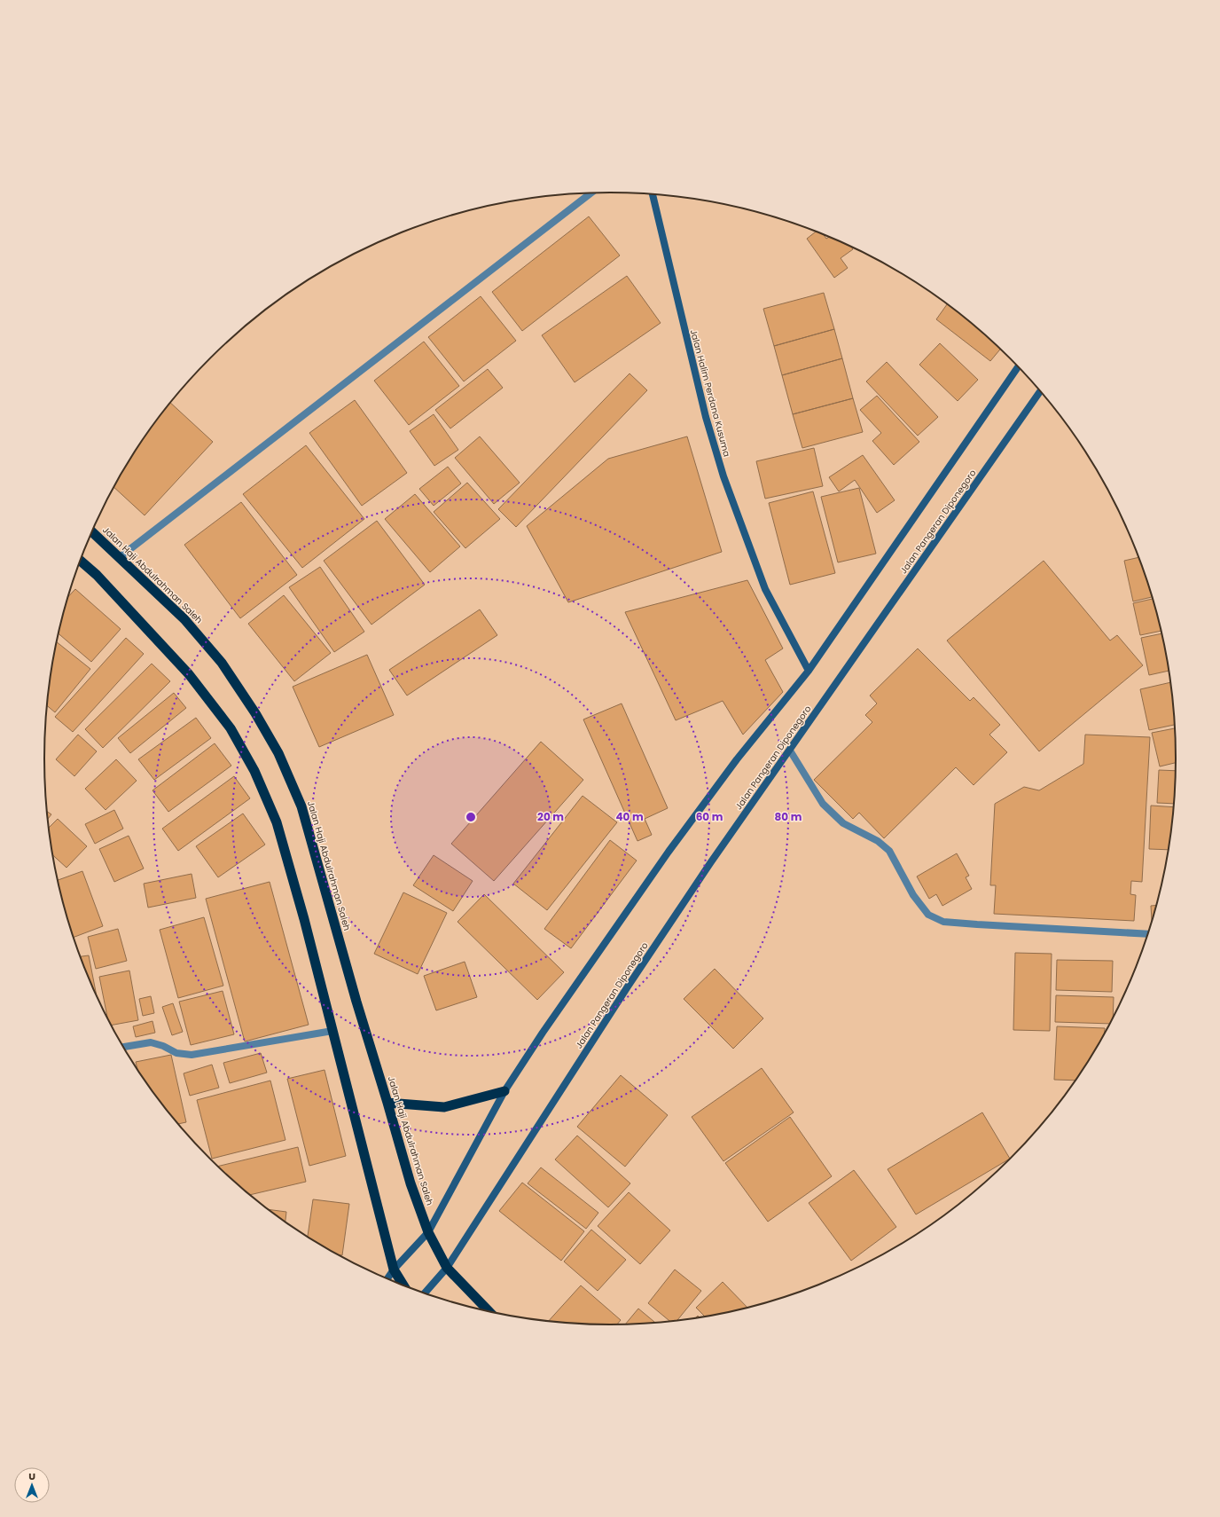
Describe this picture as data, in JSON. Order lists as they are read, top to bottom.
{
  "streets": {
    "highway": ["Jalan Haji Abdulrahman Saleh"],
    "main road": ["Jalan Halim Perdana Kusuma", "Jalan Pangeran Diponegoro"]
  },
  "crossings": [
    ["Jalan Pangeran Diponegoro", "Jalan Haji Abdulrahman Saleh"]
  ],
  "north": "top",
  "rings": [
    "20 m",
    "40 m",
    "60 m",
    "80 m"
  ]
}
